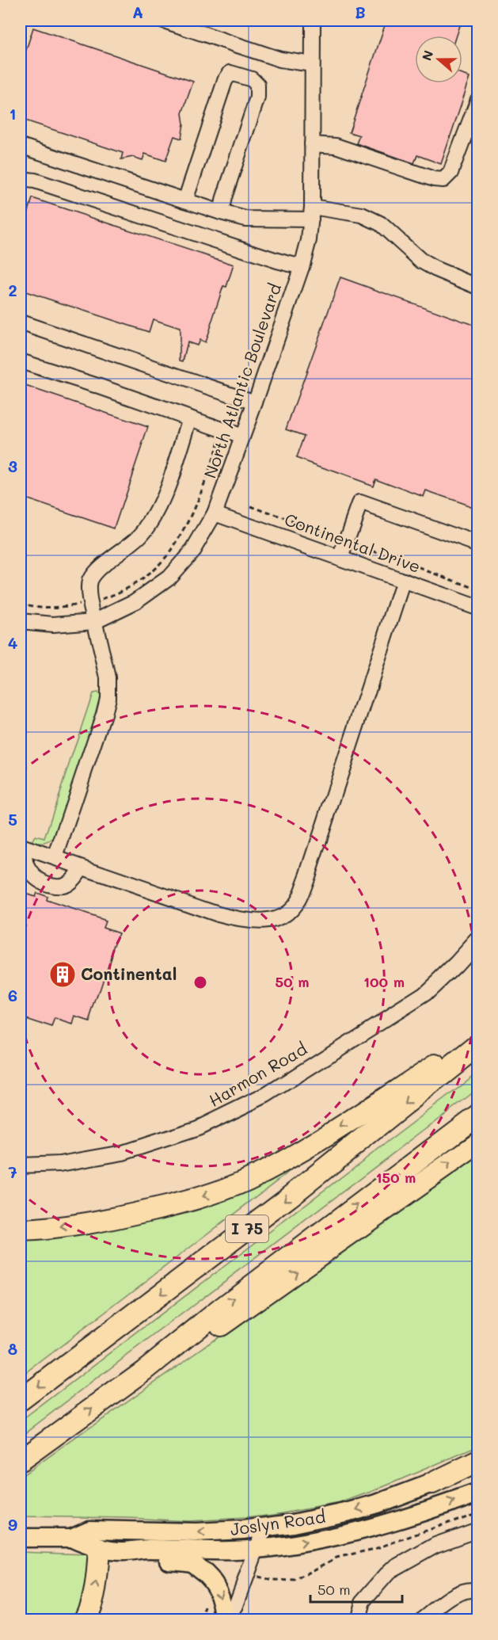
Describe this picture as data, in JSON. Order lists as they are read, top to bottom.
{
  "streets": {
    "highway": ["I 75"],
    "main road": ["Joslyn Road"],
    "street": ["North Atlantic Boulevard", "Continental Drive", "Harmon Road"]
  },
  "crossings": [
    ["North Atlantic Boulevard", "Continental Drive"]
  ],
  "places": {
    "building": ["Continental"]
  },
  "scale_bar": "50 m",
  "north": "left",
  "grid": {
    "columns": ["A", "B"],
    "rows": [
      "1",
      "2",
      "3",
      "4",
      "5",
      "6",
      "7",
      "8",
      "9"
    ]
  },
  "rings": ["50 m", "100 m", "150 m"]
}
